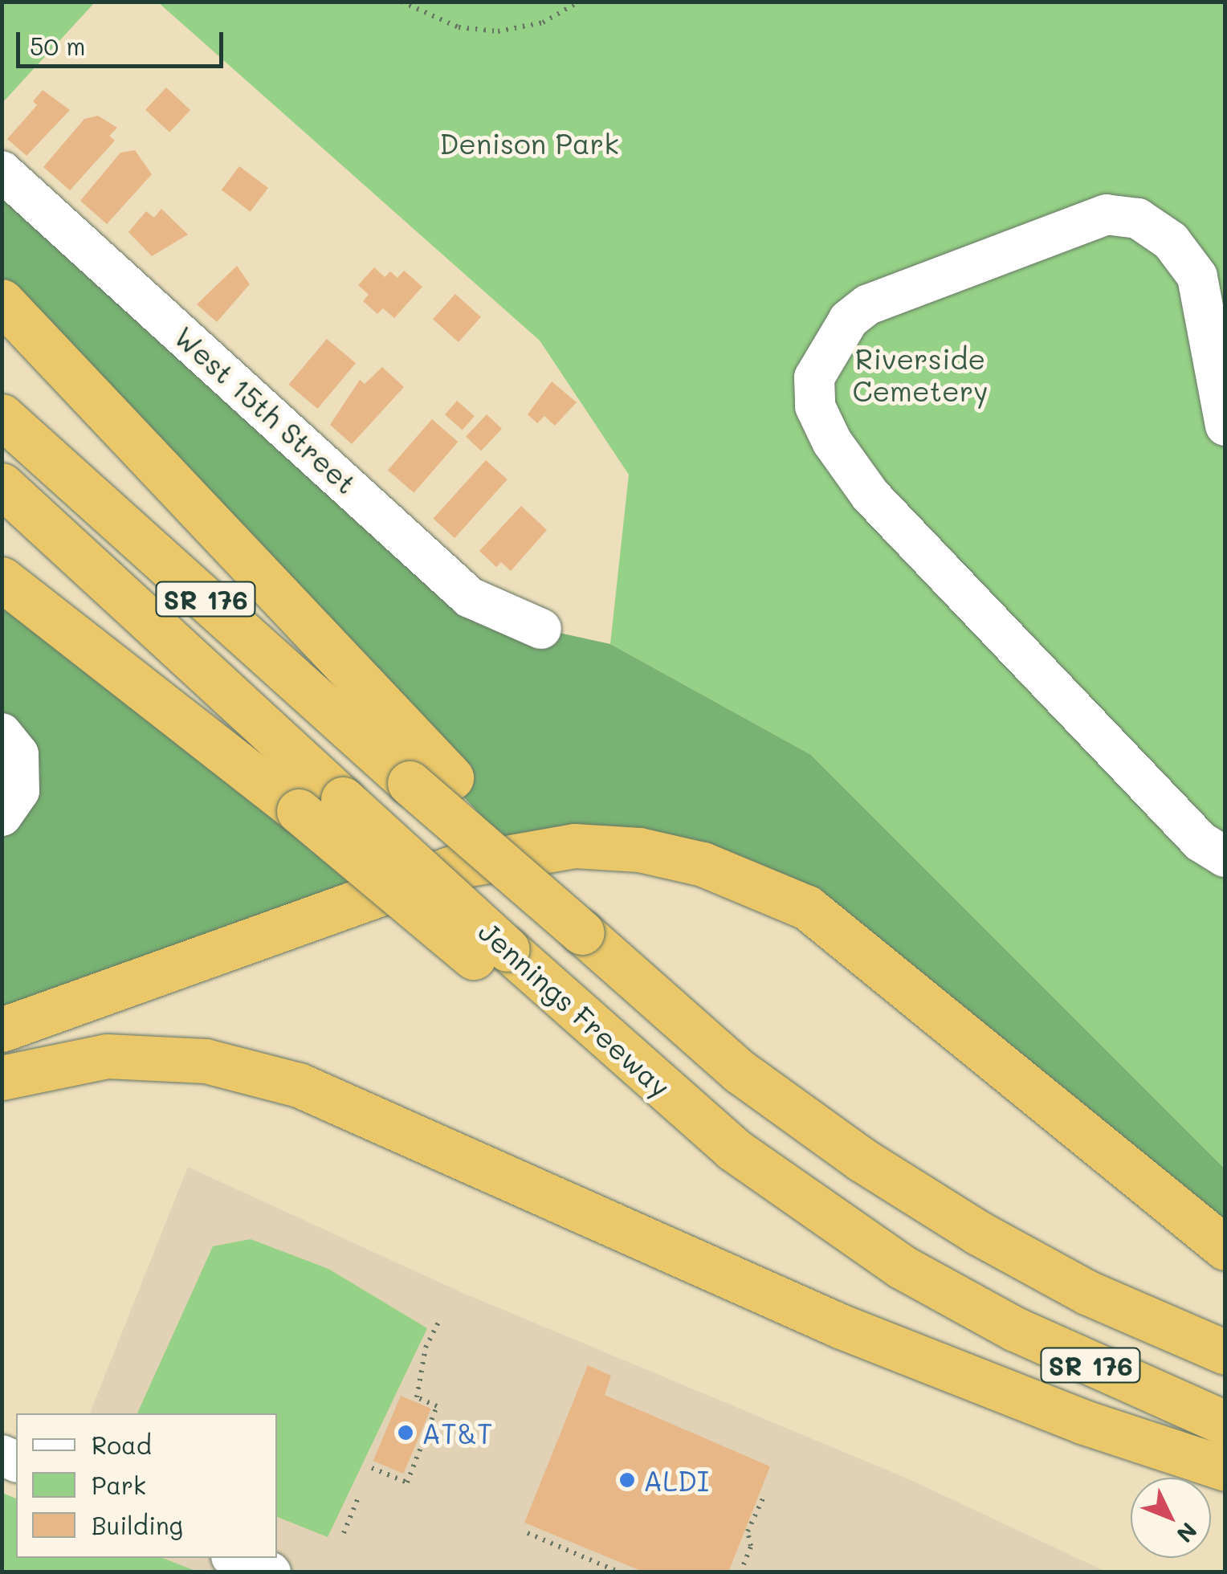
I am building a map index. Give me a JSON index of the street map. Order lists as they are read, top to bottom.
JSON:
{
  "streets": {
    "highway": ["SR 176", "Jennings Freeway"],
    "street": ["West 15th Street"]
  },
  "crossings": [
    ["SR 176", "Jennings Freeway"]
  ],
  "parks": ["Denison Park", "Riverside Cemetery"],
  "places": ["AT&T", "ALDI"],
  "legend": ["Road", "Park", "Building"],
  "scale_bar": "50 m",
  "north": "bottom right"
}
